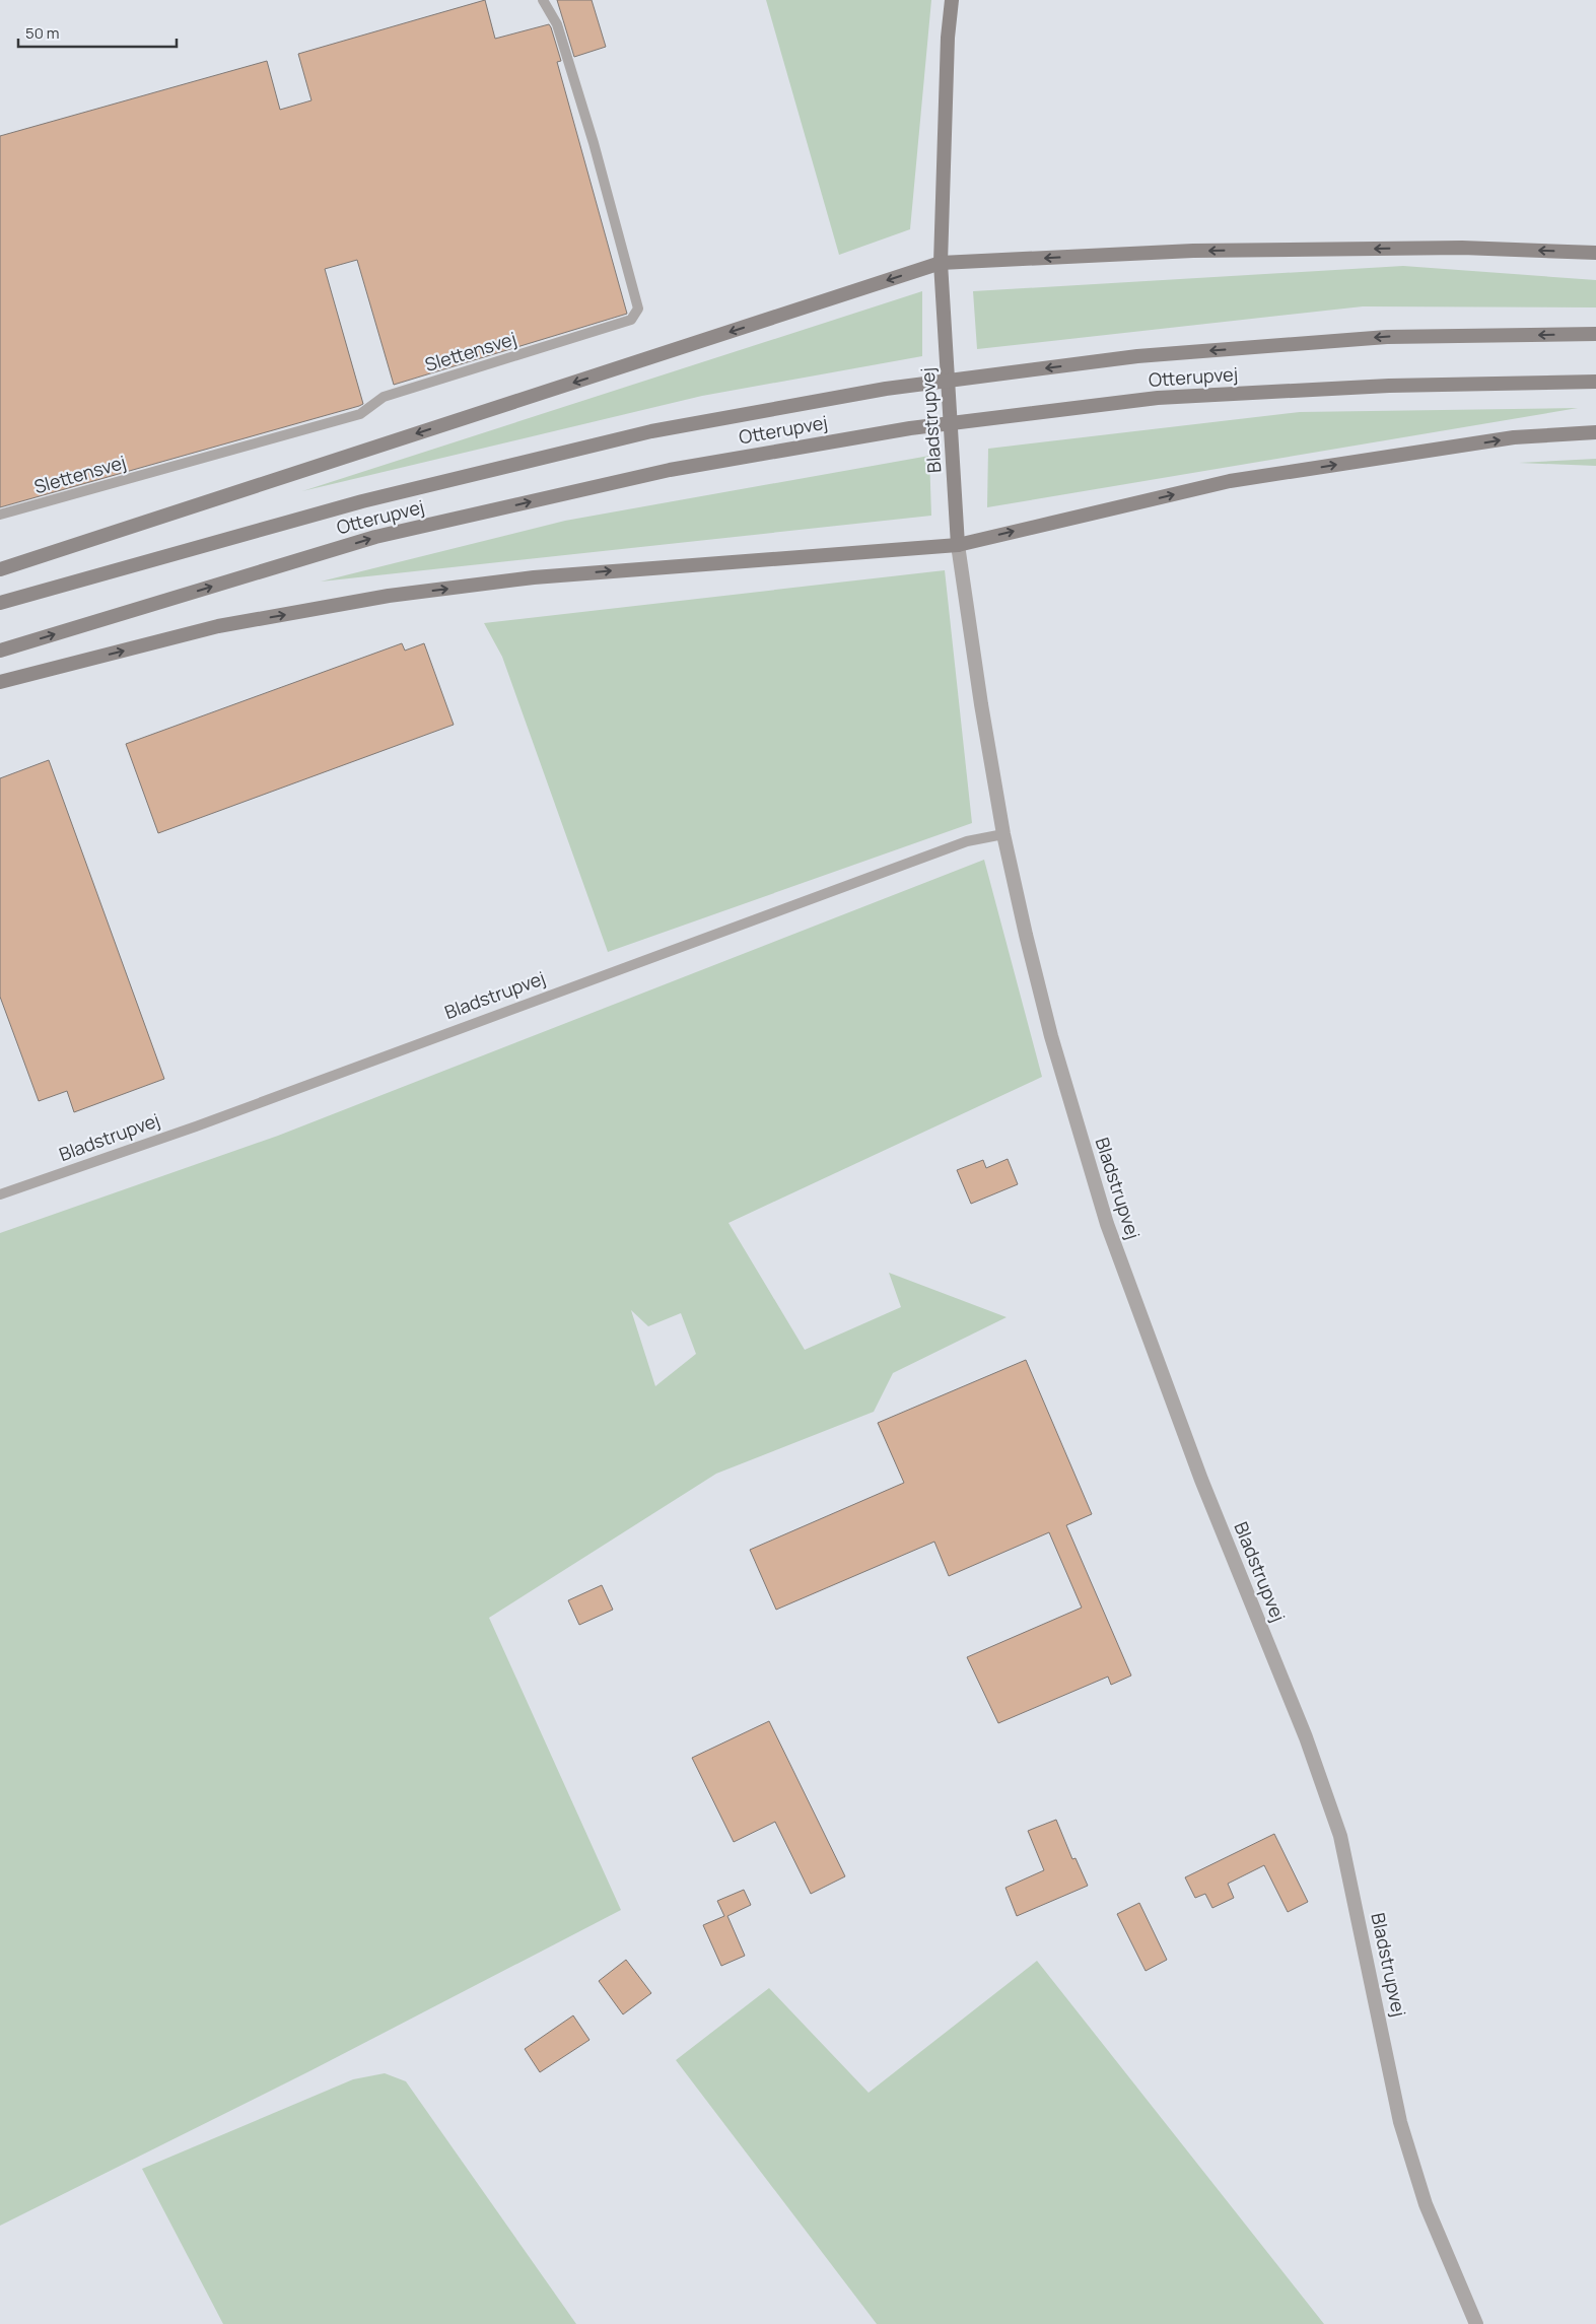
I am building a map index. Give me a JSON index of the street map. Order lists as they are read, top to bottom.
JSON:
{
  "streets": {
    "main road": ["Otterupvej", "Bladstrupvej"],
    "lane": ["Slettensvej"]
  },
  "scale_bar": "50 m"
}
